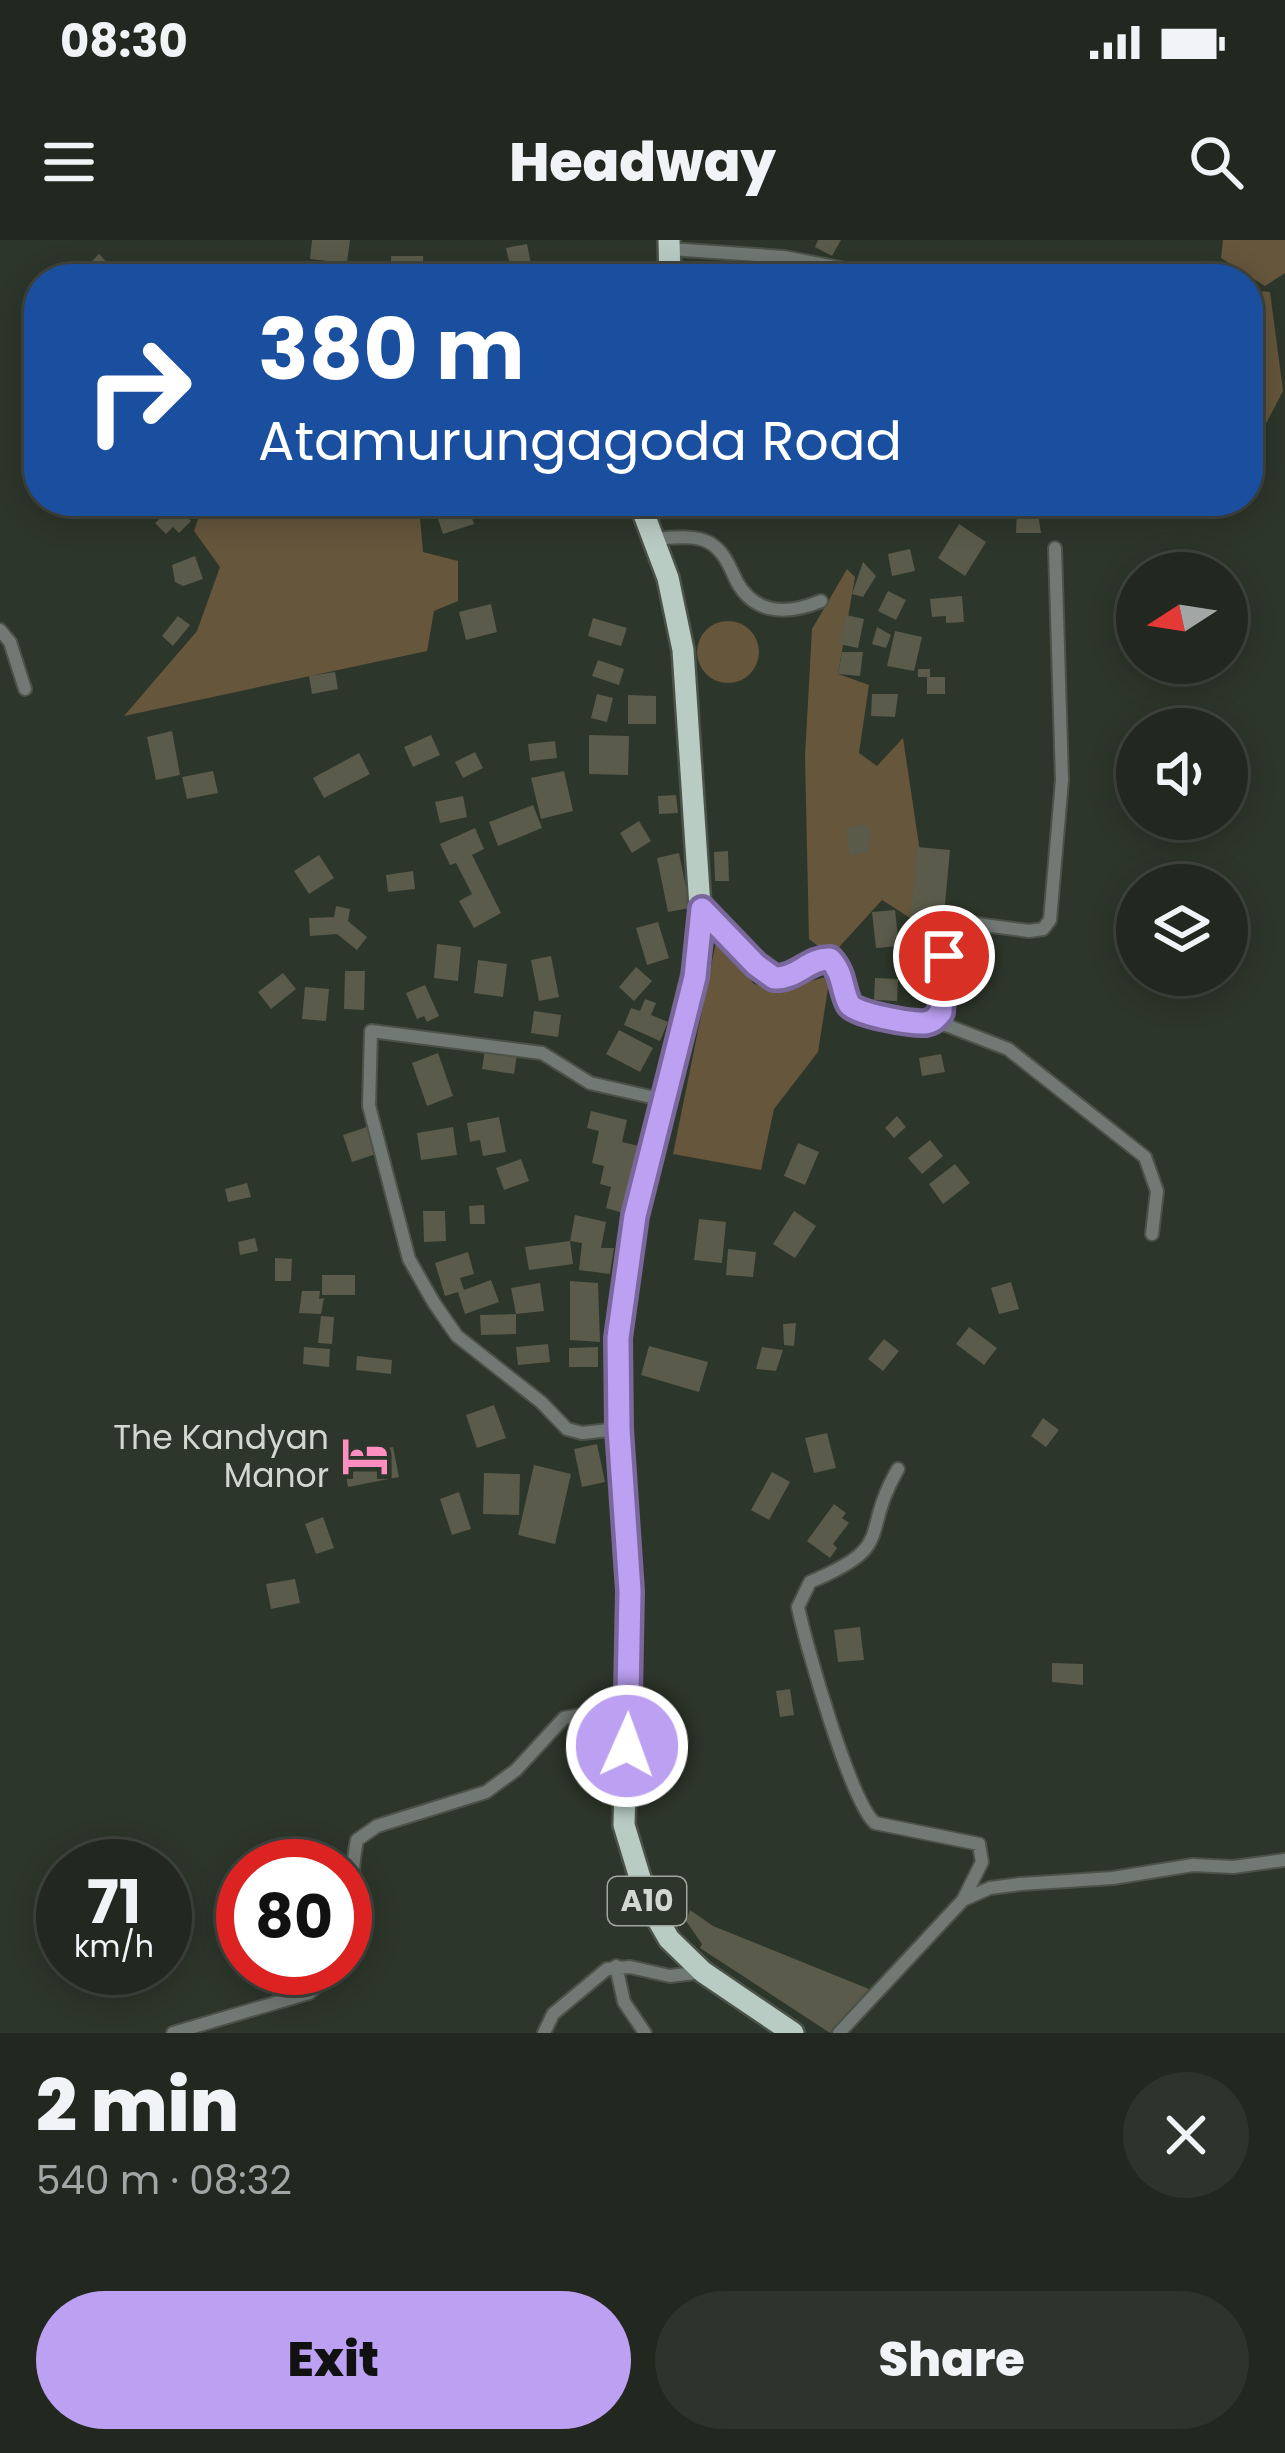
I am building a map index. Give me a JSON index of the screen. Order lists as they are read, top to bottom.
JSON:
{
  "streets": {
    "highway": ["A10"]
  },
  "places": {
    "hotel": ["The Kandyan Manor"]
  },
  "north": "left",
  "page": {
    "status": "08:30",
    "header": "Headway",
    "turn": ["380 m", "Atamurungagoda Road"],
    "speed": "71 km/h",
    "limit": "80",
    "heading": ["2 min", "540 m · 08:32"],
    "buttons": ["Exit", "Share"]
  }
}
